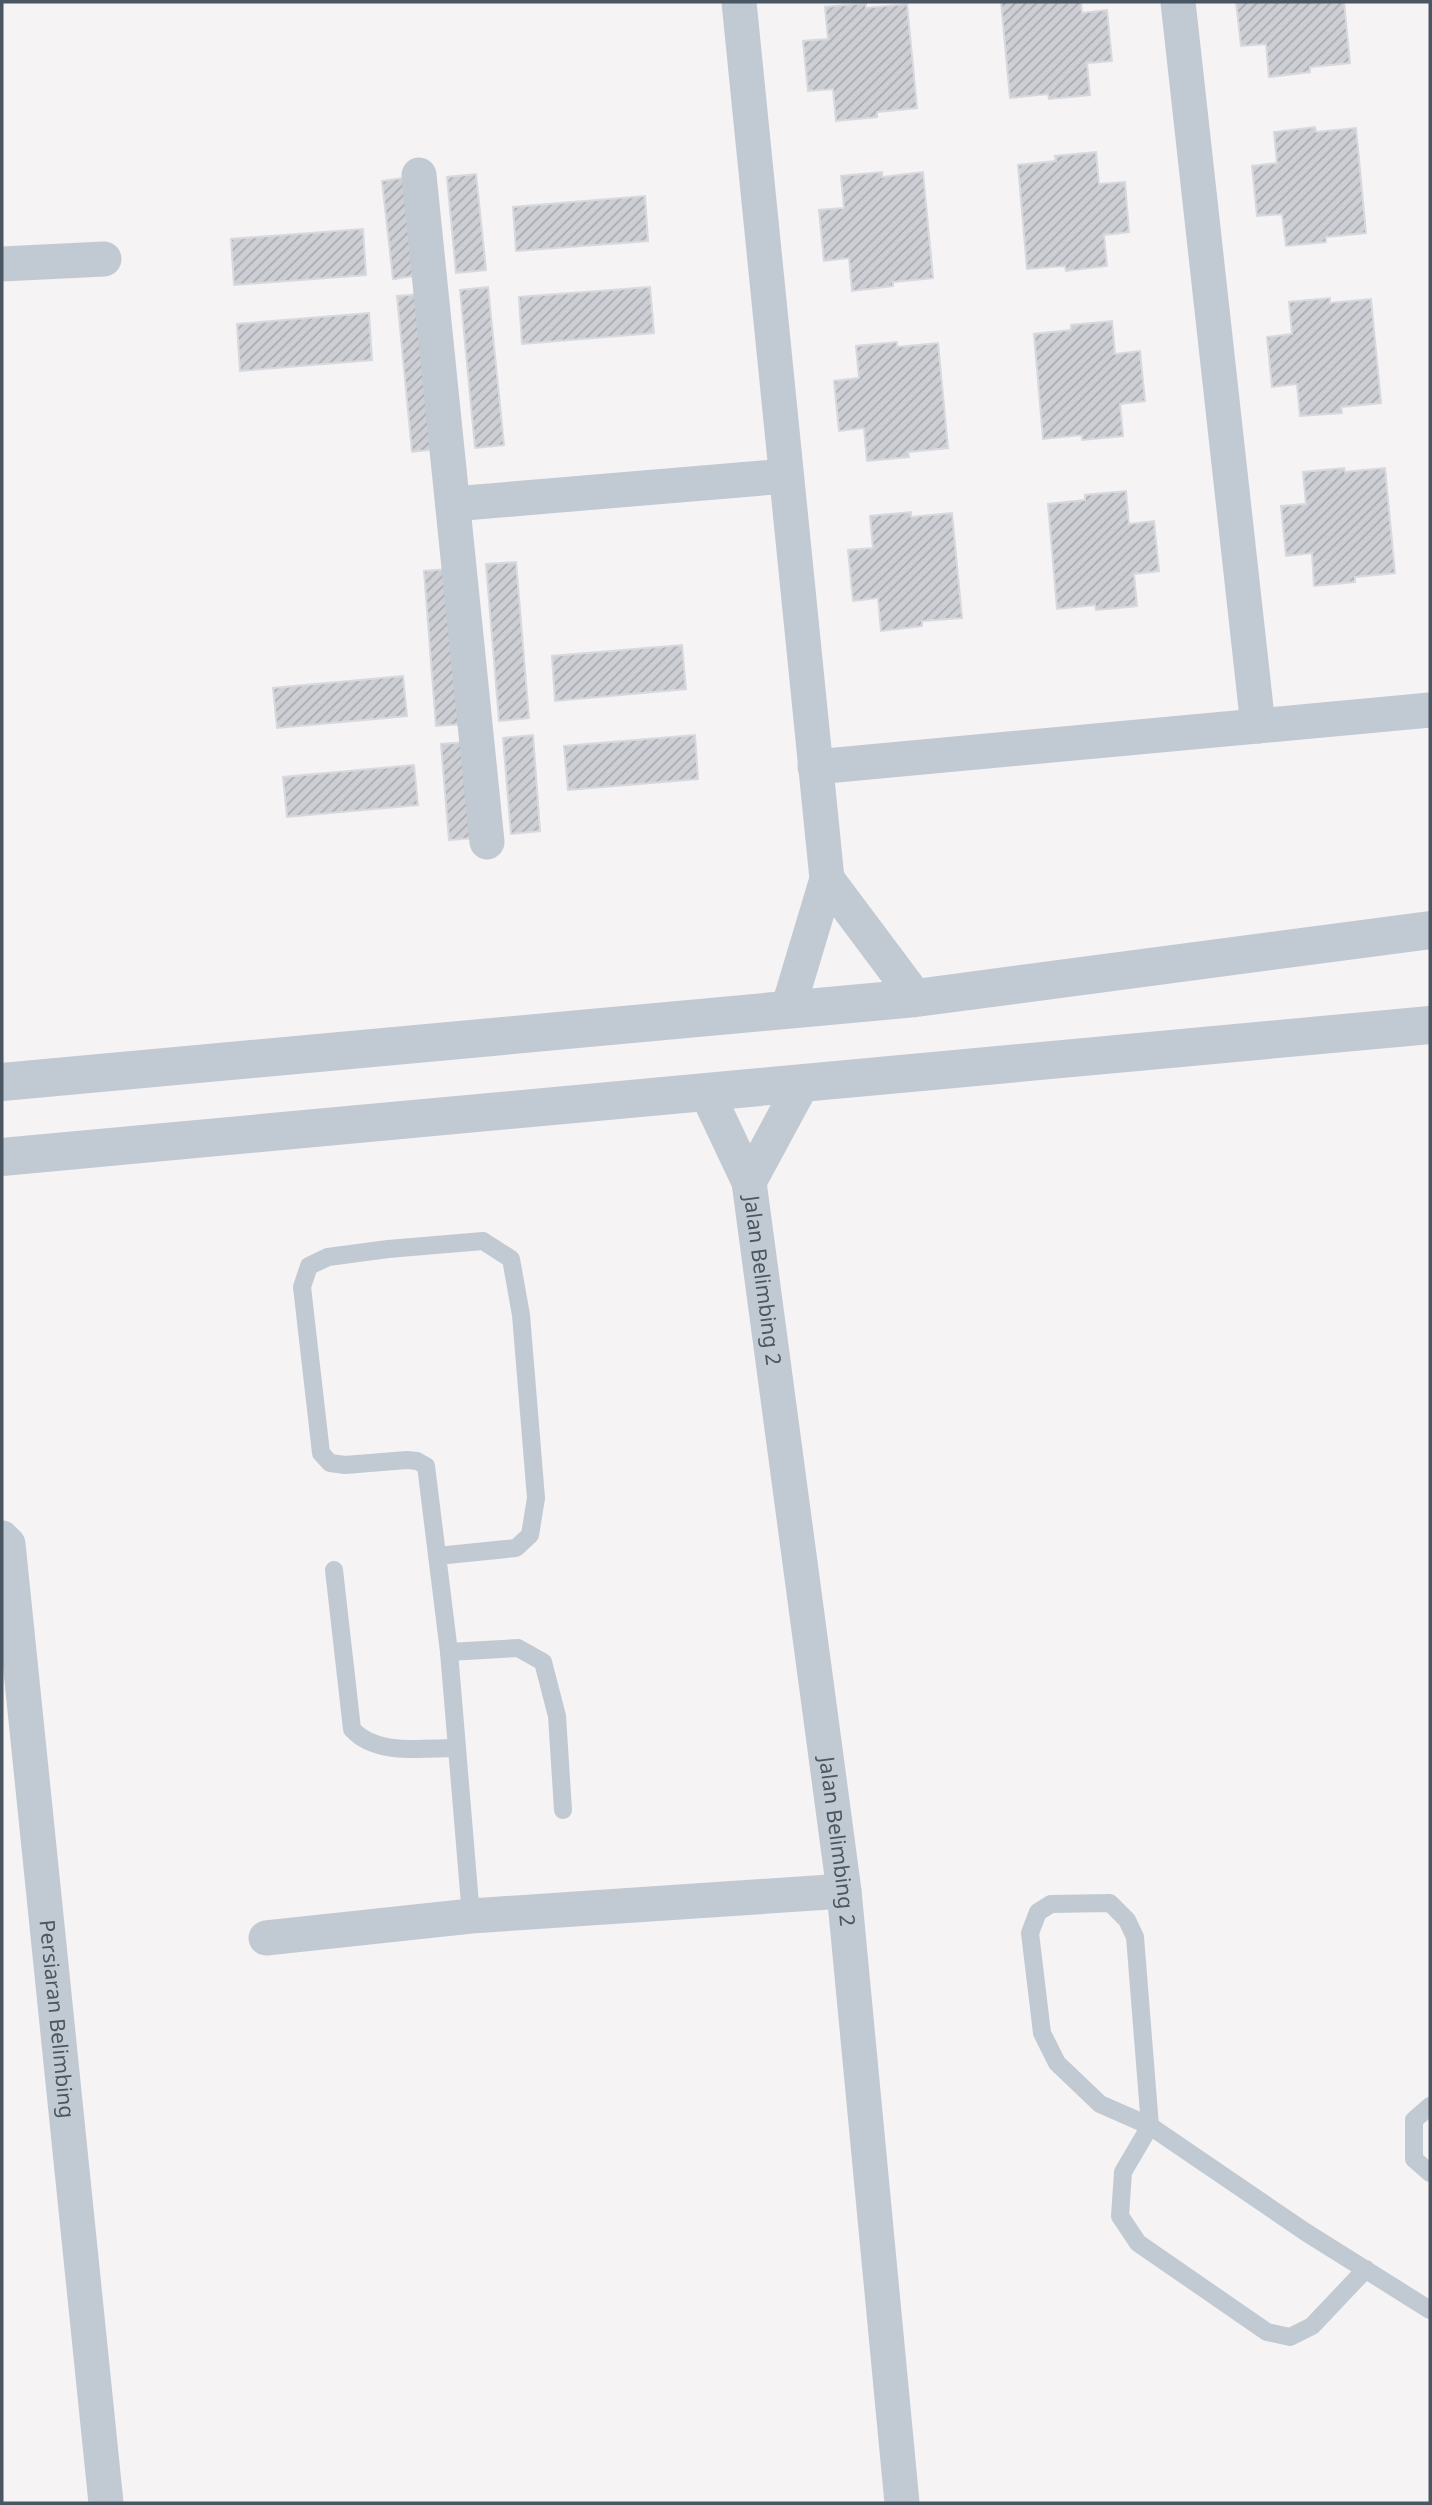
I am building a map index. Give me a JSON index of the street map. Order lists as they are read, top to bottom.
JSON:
{
  "streets": {
    "street": ["Jalan Belimbing 2", "Persiaran Belimbing"]
  }
}
